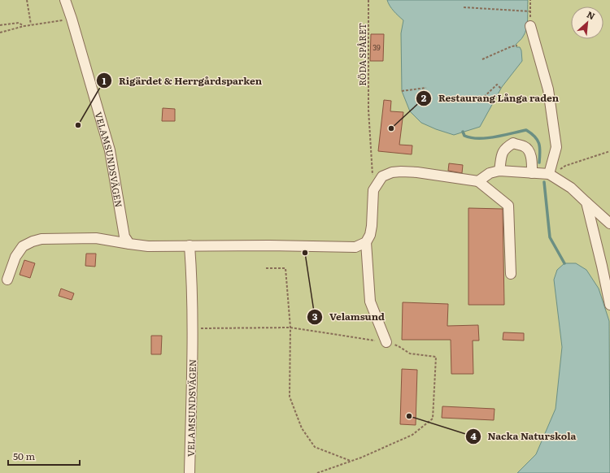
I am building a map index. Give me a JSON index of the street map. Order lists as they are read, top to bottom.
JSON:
{
  "streets": {
    "street": ["VELAMSUNDSVÄGEN"],
    "path": ["RÖDA SPÅRET"]
  },
  "places": [
    "Rigärdet & Herrgårdsparken",
    "Restaurang Långa raden",
    "Velamsund",
    "Nacka Naturskola"
  ],
  "house_numbers": ["39"],
  "scale_bar": "50 m",
  "north": "top right"
}
